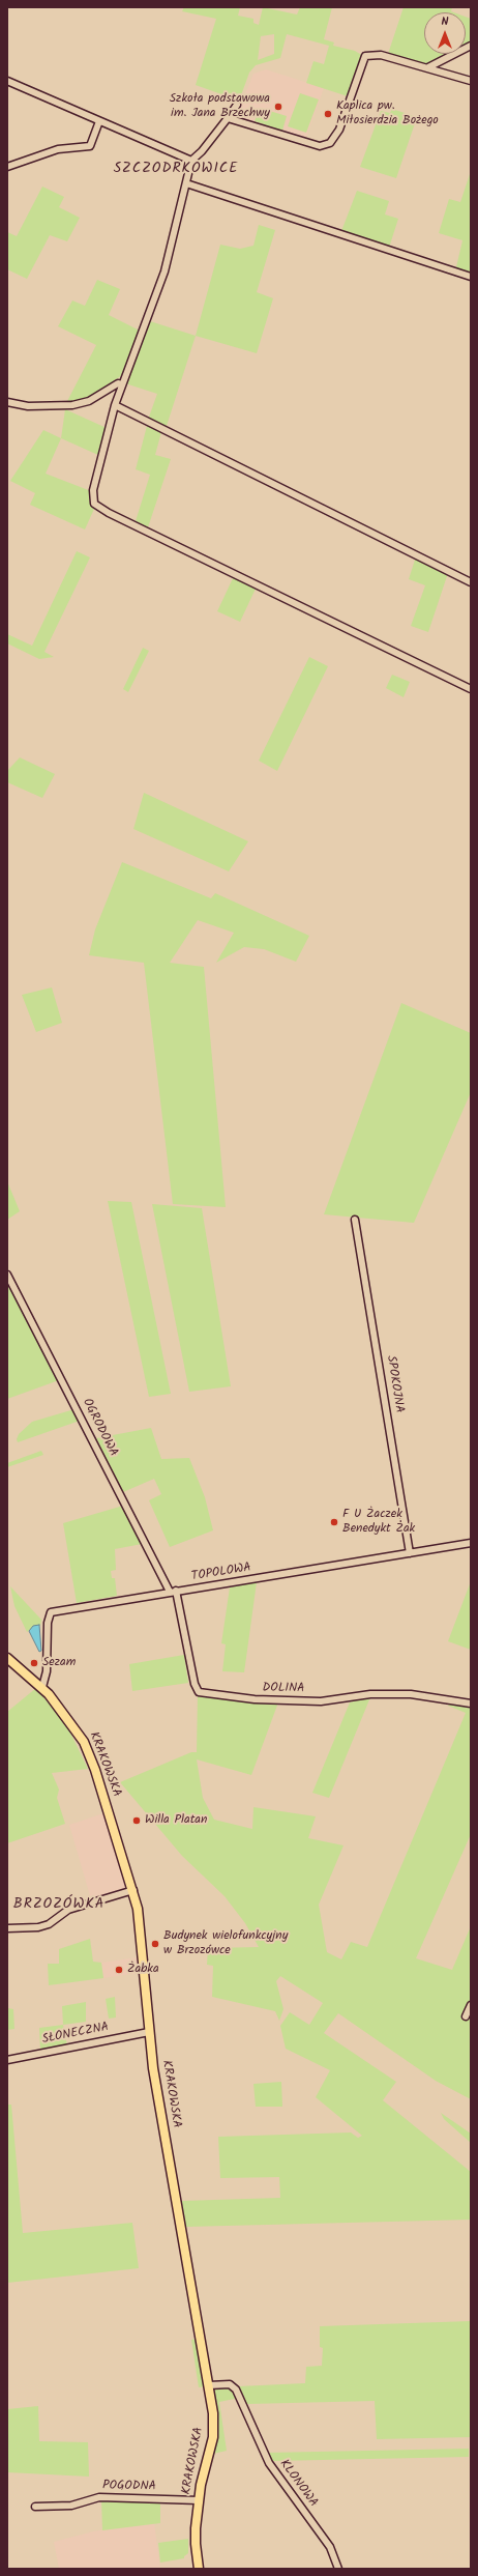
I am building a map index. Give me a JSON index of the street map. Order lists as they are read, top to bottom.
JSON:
{
  "streets": {
    "main road": ["KRAKOWSKA"],
    "street": [
      "SPOKOJNA",
      "OGRODOWA",
      "TOPOLOWA",
      "DOLINA",
      "SŁONECZNA",
      "KLONOWA",
      "POGODNA"
    ]
  },
  "crossings": [
    ["SPOKOJNA", "TOPOLOWA"],
    ["OGRODOWA", "TOPOLOWA"],
    ["OGRODOWA", "DOLINA"],
    ["TOPOLOWA", "DOLINA"],
    ["TOPOLOWA", "KRAKOWSKA"],
    ["KRAKOWSKA", "SŁONECZNA"],
    ["KRAKOWSKA", "KLONOWA"],
    ["KRAKOWSKA", "POGODNA"]
  ],
  "districts": ["SZCZODRKOWICE", "BRZOZÓWKA"],
  "places": [
    "Szkoła podstawowa im. Jana Brzechwy",
    "Kaplica pw. Miłosierdzia Bożego",
    "F U Żaczek Benedykt Żak",
    "Sezam",
    "Willa Platan",
    "Budynek wielofunkcyjny w Brzozówce",
    "Żabka"
  ],
  "north": "top"
}
